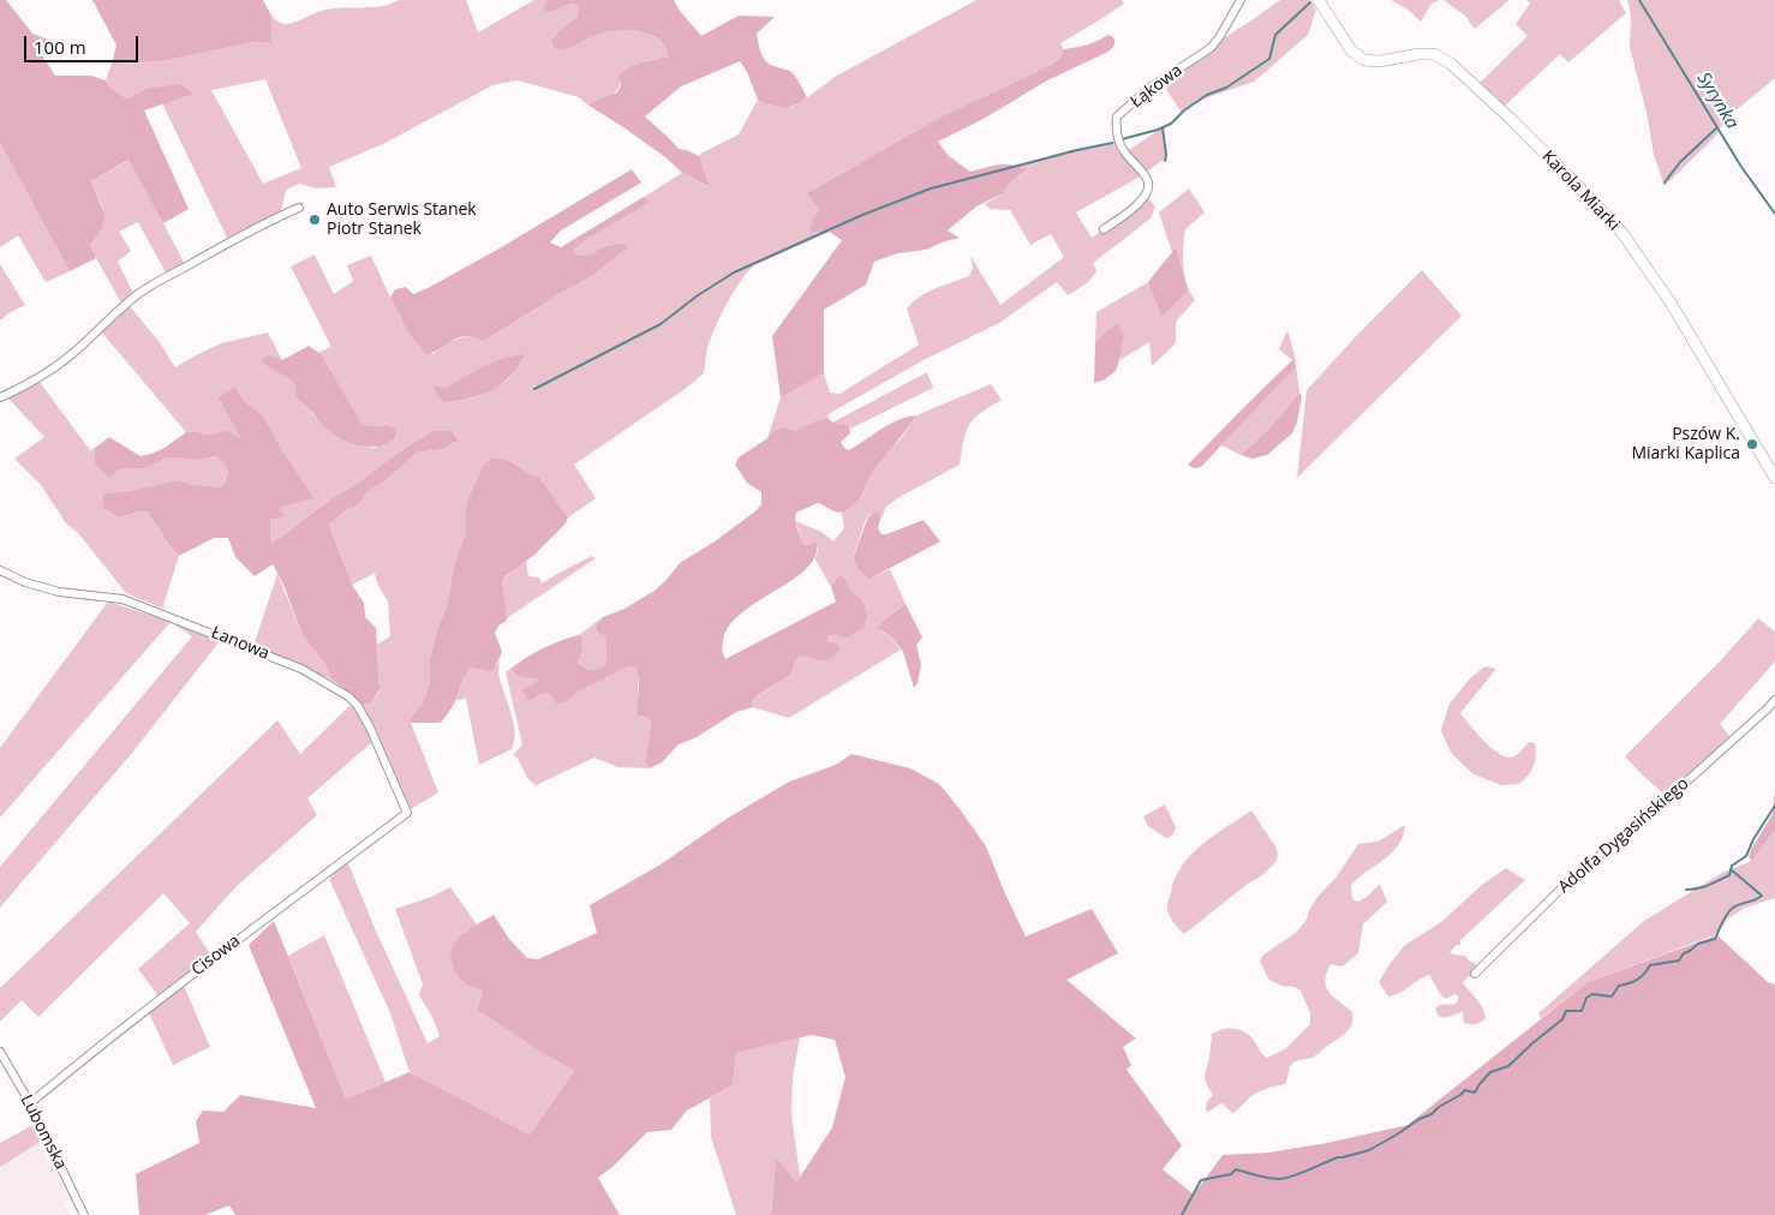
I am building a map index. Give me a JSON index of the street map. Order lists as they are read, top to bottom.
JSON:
{
  "streets": {
    "street": [
      "Łąkowa",
      "Karola Miarki",
      "Łanowa",
      "Adolfa Dygasińskiego",
      "Cisowa",
      "Lubomska"
    ]
  },
  "crossings": [
    ["Łanowa", "Cisowa"],
    ["Cisowa", "Lubomska"]
  ],
  "water": ["Syrynka"],
  "places": ["Auto Serwis Stanek Piotr Stanek", "Pszów K. Miarki Kaplica"],
  "scale_bar": "100 m"
}
